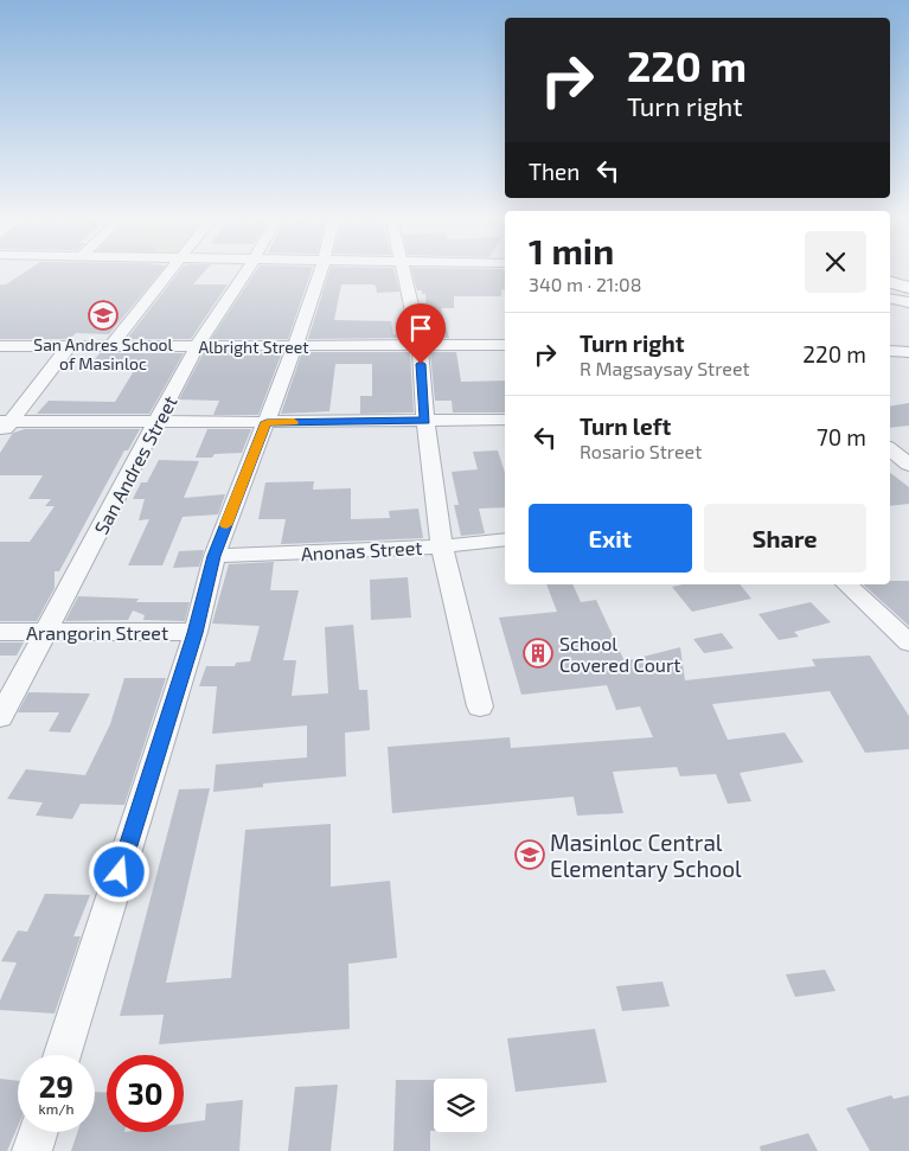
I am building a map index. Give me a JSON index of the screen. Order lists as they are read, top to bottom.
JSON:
{
  "streets": {
    "street": [
      "Albright Street",
      "San Andres Street",
      "Anonas Street",
      "Arangorin Street"
    ]
  },
  "crossings": [
    ["Albright Street", "San Andres Street"],
    ["San Andres Street", "Arangorin Street"]
  ],
  "places": {
    "school or university": ["San Andres School of Masinloc", "Masinloc Central Elementary School"],
    "building": ["School Covered Court"]
  },
  "page": {
    "turn": ["220 m", "Turn right"],
    "then": "Then",
    "heading": ["1 min", "340 m · 21:08"],
    "list": [
      {
        "name": "Turn right",
        "note": "R Magsaysay Street",
        "value": "220 m"
      },
      {
        "name": "Turn left",
        "note": "Rosario Street",
        "value": "70 m"
      }
    ],
    "buttons": ["Exit", "Share"],
    "speed": "29 km/h",
    "limit": "30"
  }
}
